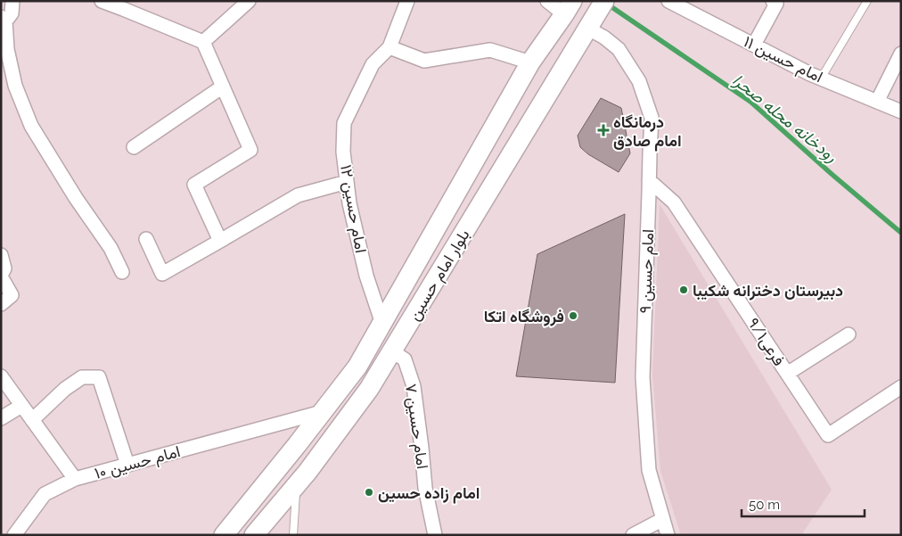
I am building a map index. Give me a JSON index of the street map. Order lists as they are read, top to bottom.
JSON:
{
  "streets": {
    "main road": ["بلوار امام حسین"],
    "street": [
      "امام حسین ۱۱",
      "امام حسین ۱۲",
      "امام حسین ۹",
      "فرعی۹/۱",
      "امام حسین ۷",
      "امام حسین ۱۰"
    ]
  },
  "crossings": [
    ["امام حسین ۱۲", "بلوار امام حسین"],
    ["امام حسین ۹", "بلوار امام حسین"],
    ["امام حسین ۹", "فرعی۹/۱"],
    ["بلوار امام حسین", "امام حسین ۷"],
    ["بلوار امام حسین", "امام حسین ۱۰"]
  ],
  "water": ["رودخانه محله صحرا"],
  "places": {
    "health": ["درمانگاه امام صادق"],
    "other": ["دبیرستان دخترانه شکیبا", "فروشگاه اتکا", "امام زاده حسین"]
  },
  "scale_bar": "50 m"
}
